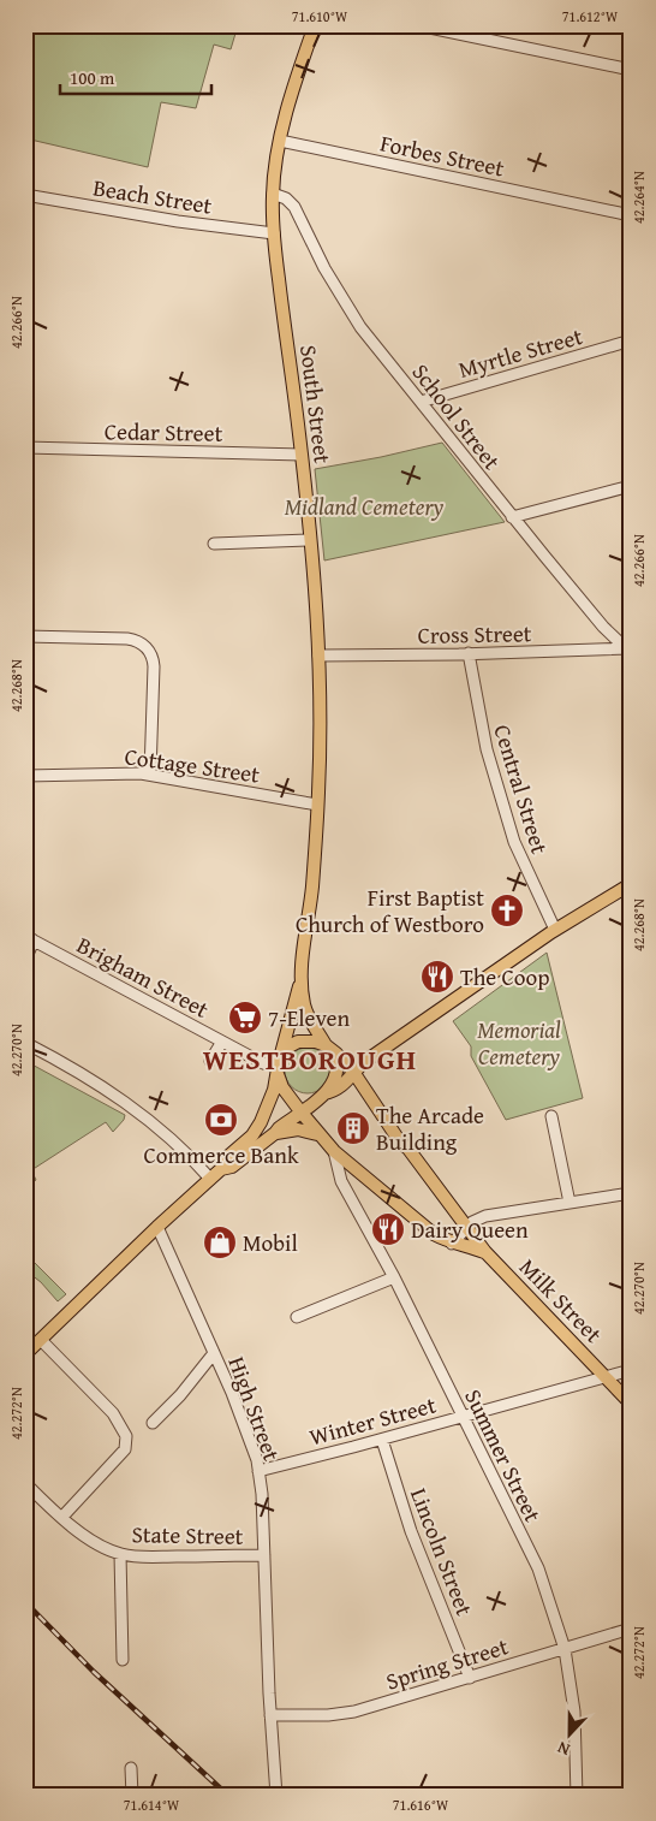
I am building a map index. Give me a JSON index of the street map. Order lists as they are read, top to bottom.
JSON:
{
  "streets": {
    "main road": ["South Street", "Milk Street"],
    "street": [
      "Forbes Street",
      "Beach Street",
      "Myrtle Street",
      "School Street",
      "Cedar Street",
      "Cross Street",
      "Cottage Street",
      "Central Street",
      "Brigham Street",
      "High Street",
      "Winter Street",
      "Summer Street",
      "State Street",
      "Lincoln Street",
      "Spring Street"
    ]
  },
  "crossings": [
    ["Forbes Street", "South Street"],
    ["Beach Street", "South Street"],
    ["Myrtle Street", "School Street"],
    ["South Street", "School Street"],
    ["South Street", "Cedar Street"],
    ["South Street", "Cross Street"],
    ["South Street", "Cottage Street"],
    ["South Street", "Brigham Street"],
    ["South Street", "Milk Street"],
    ["School Street", "Cross Street"],
    ["Cross Street", "Central Street"],
    ["Brigham Street", "Milk Street"],
    ["Milk Street", "Winter Street"],
    ["High Street", "Winter Street"],
    ["High Street", "State Street"],
    ["High Street", "Spring Street"],
    ["Winter Street", "Summer Street"],
    ["Winter Street", "Lincoln Street"],
    ["Summer Street", "Spring Street"],
    ["Lincoln Street", "Spring Street"]
  ],
  "districts": ["WESTBOROUGH"],
  "parks": ["Midland Cemetery", "Memorial Cemetery"],
  "places": {
    "church": ["First Baptist Church of Westboro"],
    "restaurant": ["The Coop", "Dairy Queen"],
    "supermarket": ["7-Eleven"],
    "bank": ["Commerce Bank"],
    "building": ["The Arcade Building"],
    "shop": ["Mobil"]
  },
  "scale_bar": "100 m",
  "north": "bottom",
  "coordinates": [
    "71.610°W",
    "71.612°W",
    "42.264°N",
    "42.266°N",
    "42.268°N",
    "42.270°N",
    "42.272°N",
    "71.614°W",
    "71.616°W"
  ]
}
